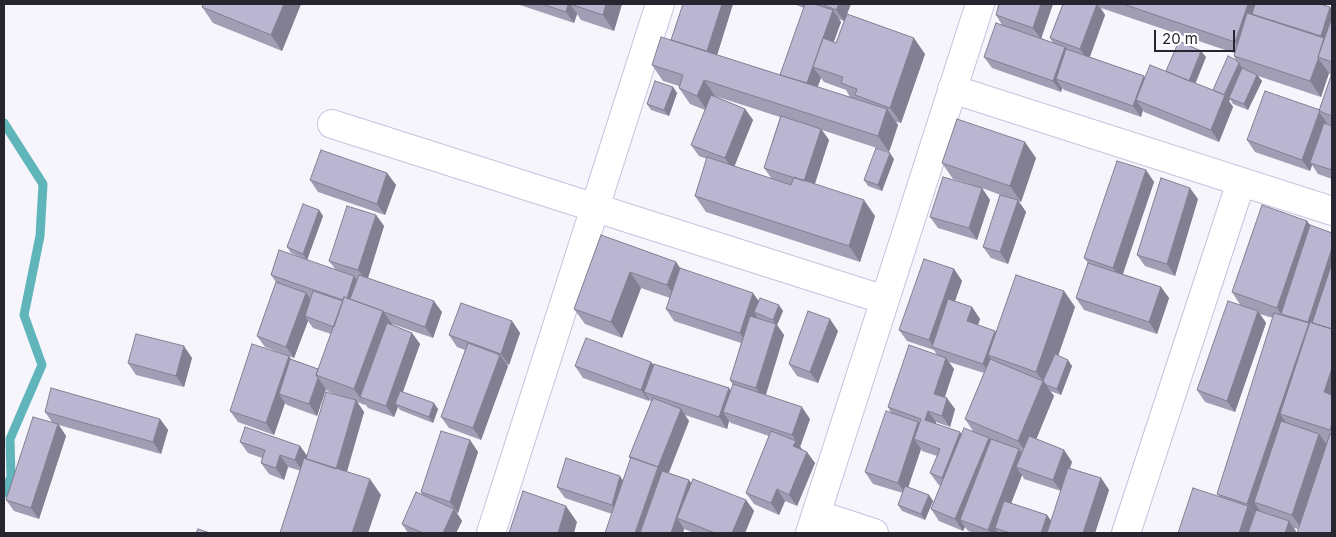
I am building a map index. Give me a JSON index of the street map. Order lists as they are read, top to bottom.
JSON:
{
  "scale_bar": "20 m"
}
